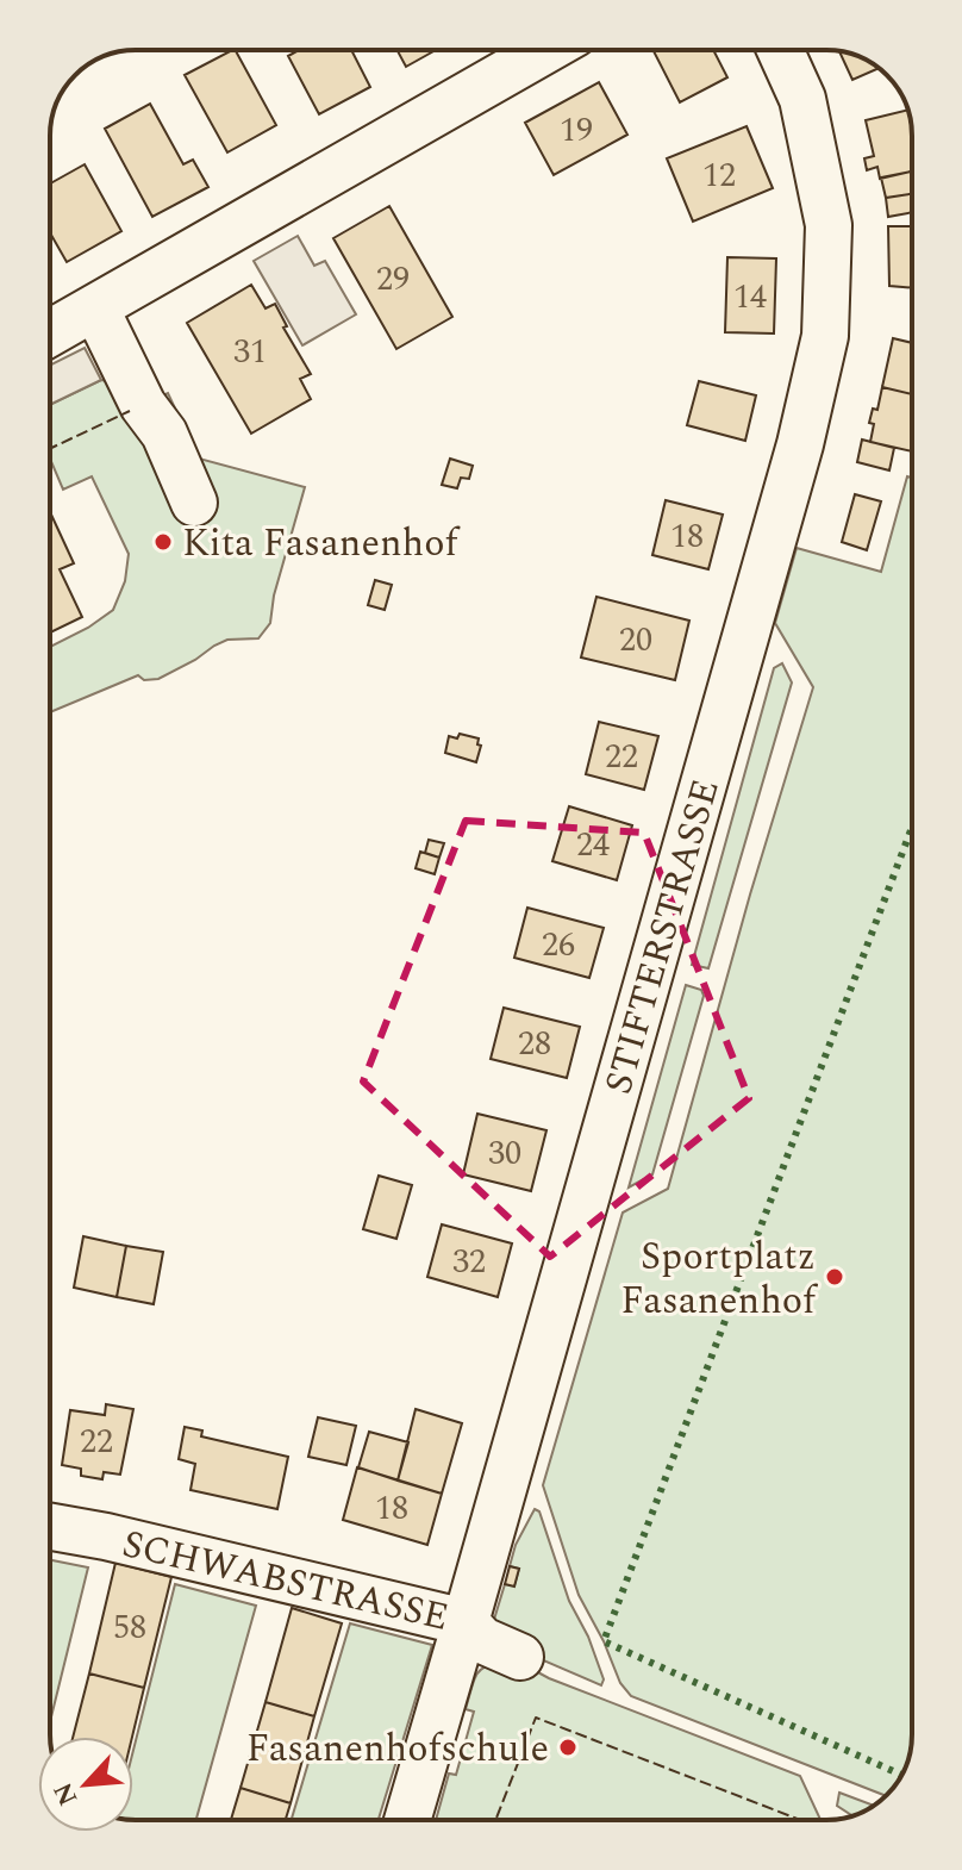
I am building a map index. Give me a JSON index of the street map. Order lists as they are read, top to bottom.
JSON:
{
  "streets": {
    "street": ["STIFTERSTRASSE", "SCHWABSTRASSE"]
  },
  "crossings": [
    ["STIFTERSTRASSE", "SCHWABSTRASSE"]
  ],
  "places": ["Kita Fasanenhof", "Sportplatz Fasanenhof", "Fasanenhofschule"],
  "house_numbers": [
    "19",
    "12",
    "29",
    "14",
    "31",
    "18",
    "20",
    "22",
    "24",
    "26",
    "28",
    "30",
    "32",
    "22",
    "18",
    "58"
  ],
  "north": "bottom left"
}
